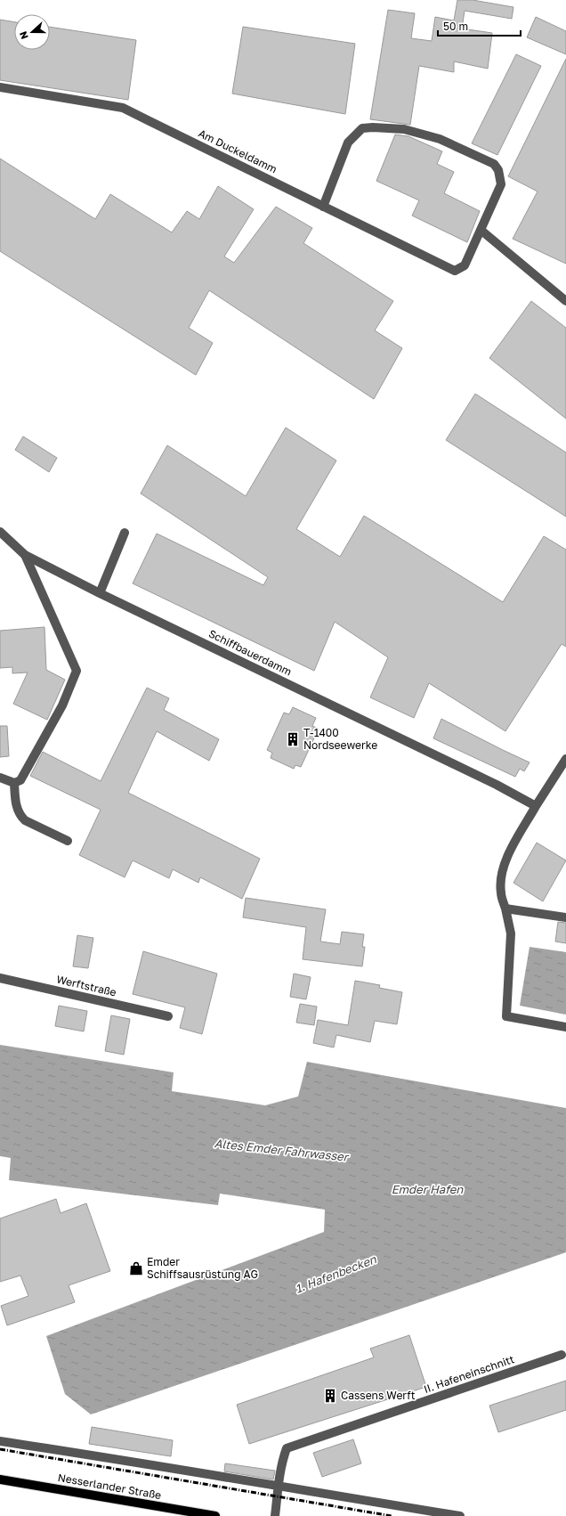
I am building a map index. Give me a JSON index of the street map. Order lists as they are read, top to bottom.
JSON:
{
  "streets": {
    "main road": ["Nesserlander Straße"],
    "street": [
      "Am Duckeldamm",
      "Schiffbauerdamm",
      "Werftstraße",
      "II. Hafeneinschnitt"
    ]
  },
  "water": ["Altes Emder Fahrwasser", "Emder Hafen", "1. Hafenbecken"],
  "places": {
    "building": ["T-1400 Nordseewerke", "Cassens Werft"],
    "shop": ["Emder Schiffsausrüstung AG"]
  },
  "scale_bar": "50 m",
  "north": "left"
}
